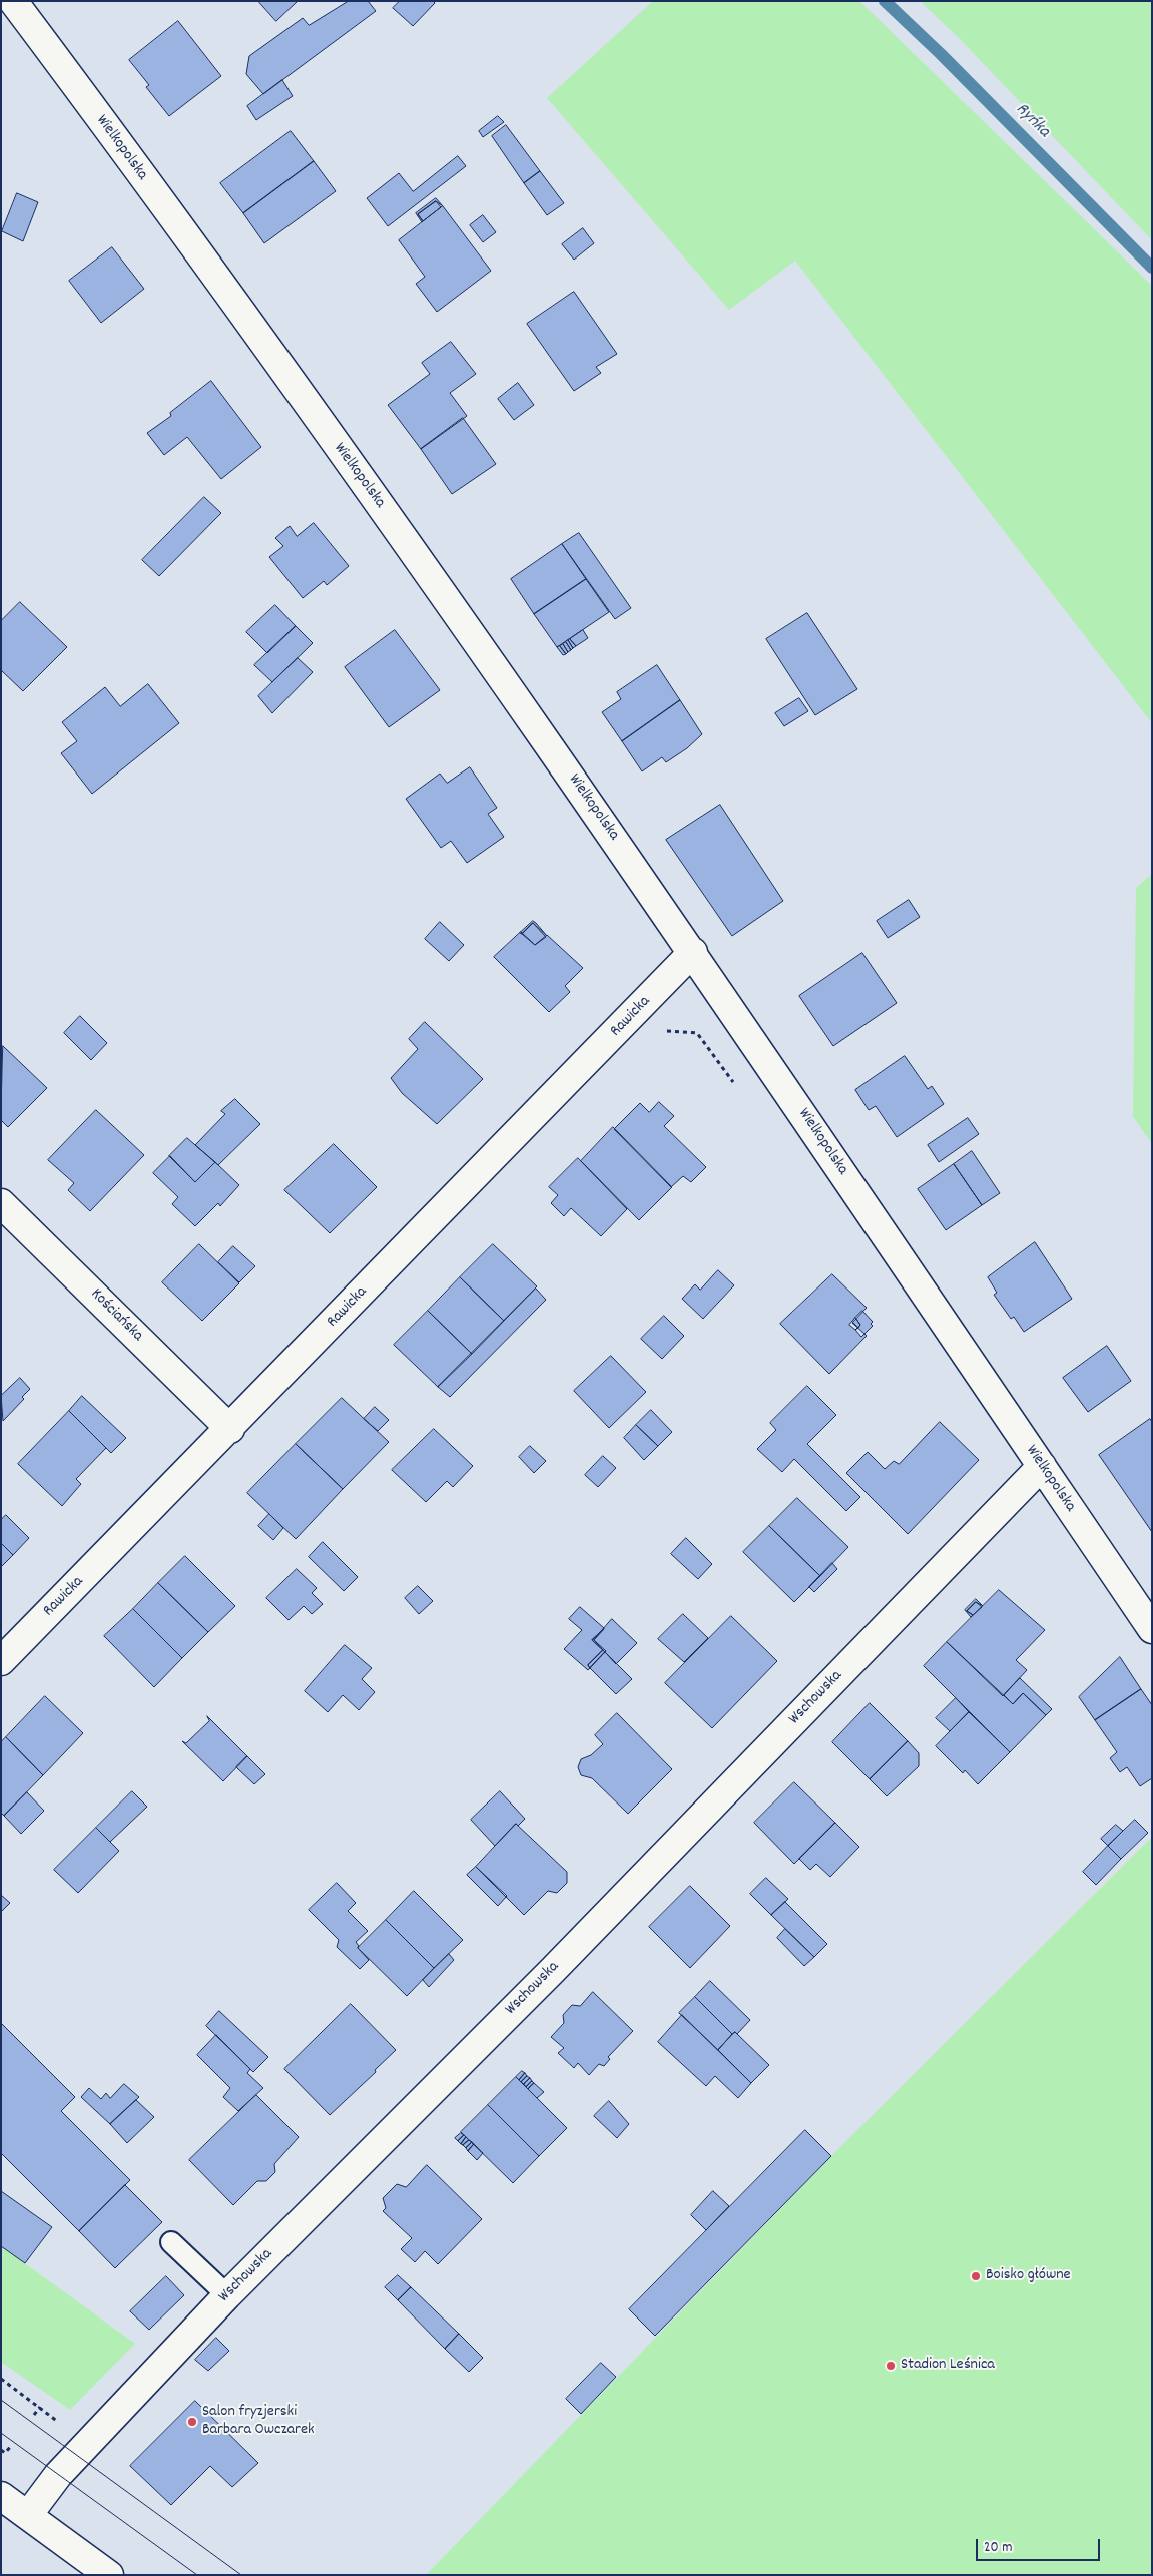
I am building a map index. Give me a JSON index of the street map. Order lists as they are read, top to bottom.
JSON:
{
  "streets": {
    "street": [
      "Wielkopolska",
      "Rawicka",
      "Kościańska",
      "Wschowska"
    ]
  },
  "crossings": [
    ["Wielkopolska", "Rawicka"],
    ["Wielkopolska", "Wschowska"],
    ["Rawicka", "Kościańska"]
  ],
  "water": ["Ryńka"],
  "places": ["Boisko główne", "Stadion Leśnica", "Salon fryzjerski Barbara Owczarek"],
  "scale_bar": "20 m"
}
